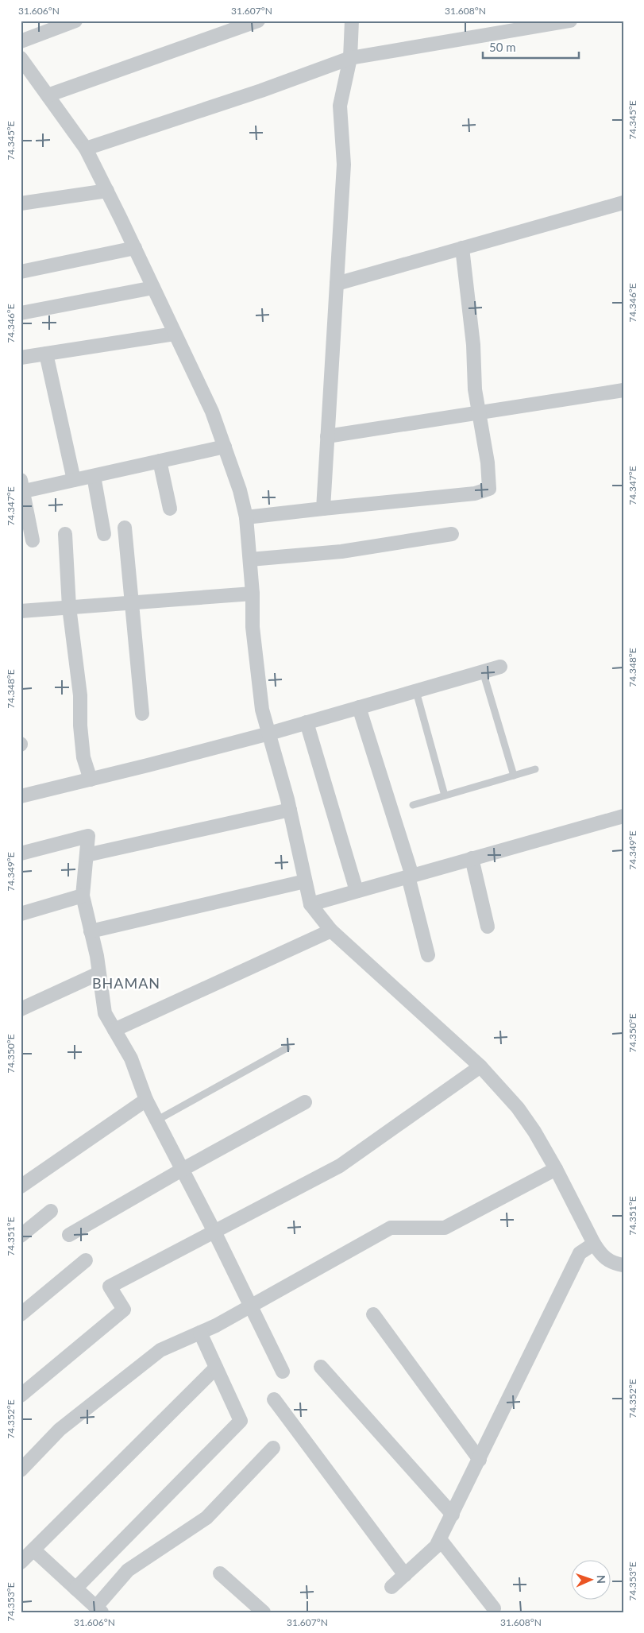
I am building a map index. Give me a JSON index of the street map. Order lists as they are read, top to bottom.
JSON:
{
  "districts": ["BHAMAN"],
  "scale_bar": "50 m",
  "north": "right",
  "coordinates": [
    "31.606°N",
    "31.607°N",
    "31.608°N",
    "74.345°E",
    "74.346°E",
    "74.347°E",
    "74.348°E",
    "74.349°E",
    "74.350°E",
    "74.351°E",
    "74.352°E",
    "74.353°E"
  ]
}
